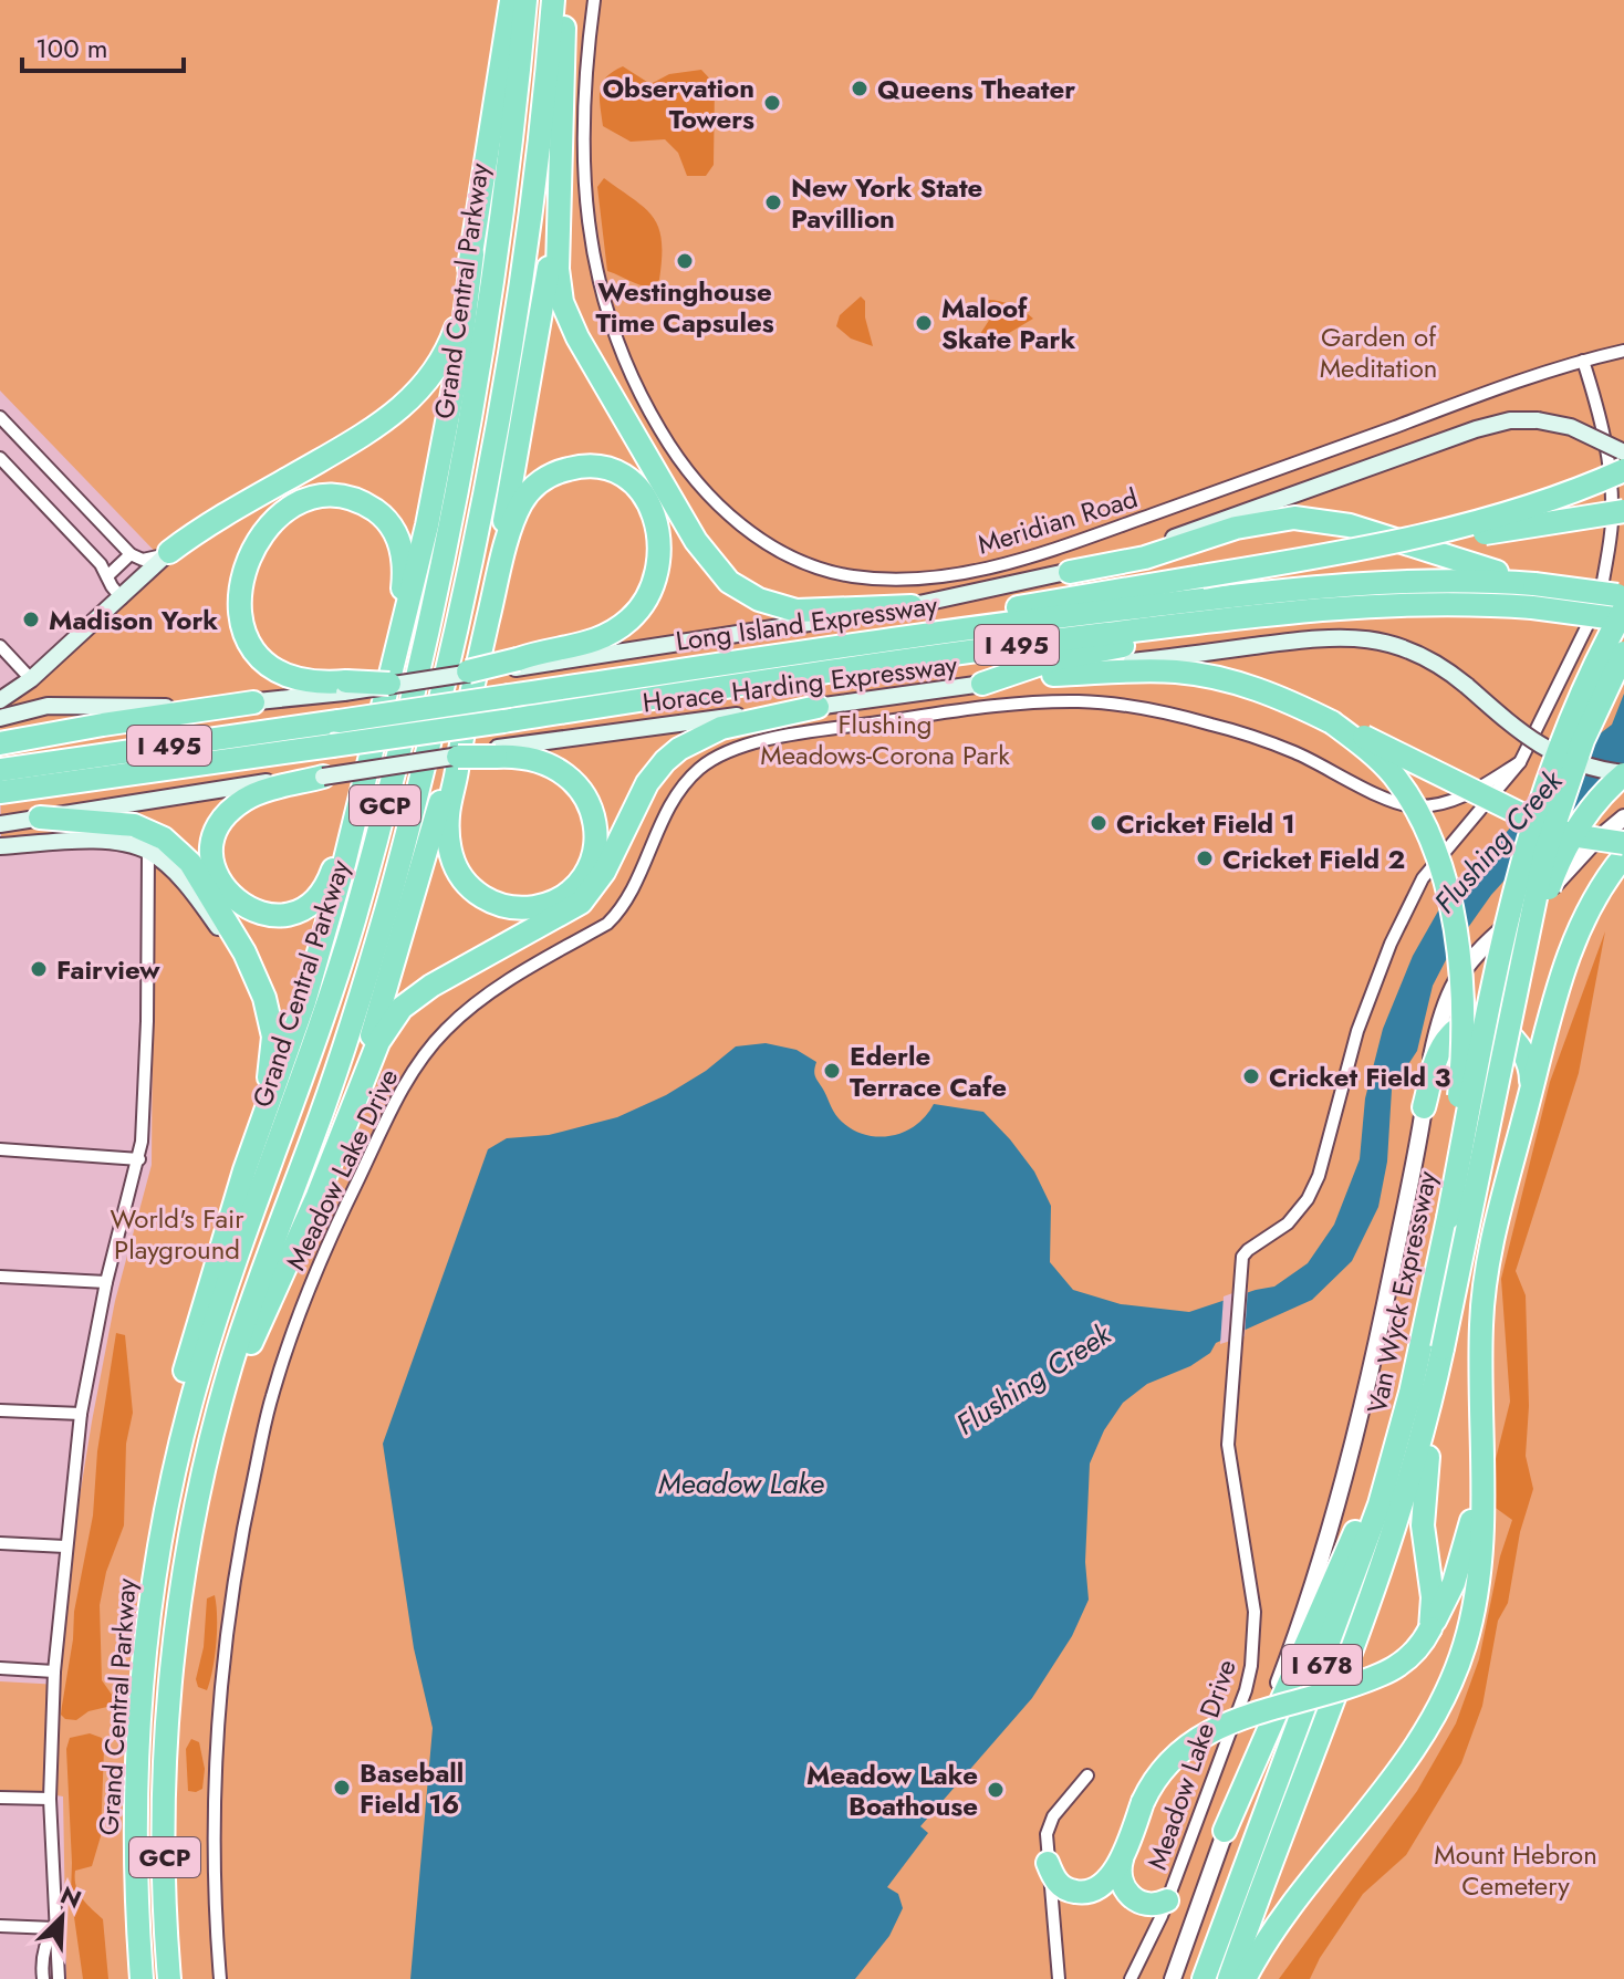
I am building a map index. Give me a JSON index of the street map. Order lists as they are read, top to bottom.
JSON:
{
  "streets": {
    "highway": [
      "Grand Central Parkway",
      "Long Island Expressway",
      "I 495",
      "GCP",
      "Van Wyck Expressway",
      "I 678"
    ],
    "main road": ["Horace Harding Expressway"],
    "street": ["Meridian Road", "Meadow Lake Drive"]
  },
  "water": ["Flushing Creek", "Meadow Lake"],
  "parks": [
    "Garden of Meditation",
    "Flushing Meadows-Corona Park",
    "World's Fair Playground",
    "Mount Hebron Cemetery"
  ],
  "places": [
    "Queens Theater",
    "Observation Towers",
    "New York State Pavillion",
    "Westinghouse Time Capsules",
    "Maloof Skate Park",
    "Madison York",
    "Cricket Field 1",
    "Cricket Field 2",
    "Fairview",
    "Ederle Terrace Cafe",
    "Cricket Field 3",
    "Baseball Field 16",
    "Meadow Lake Boathouse"
  ],
  "scale_bar": "100 m",
  "north": "top right"
}
